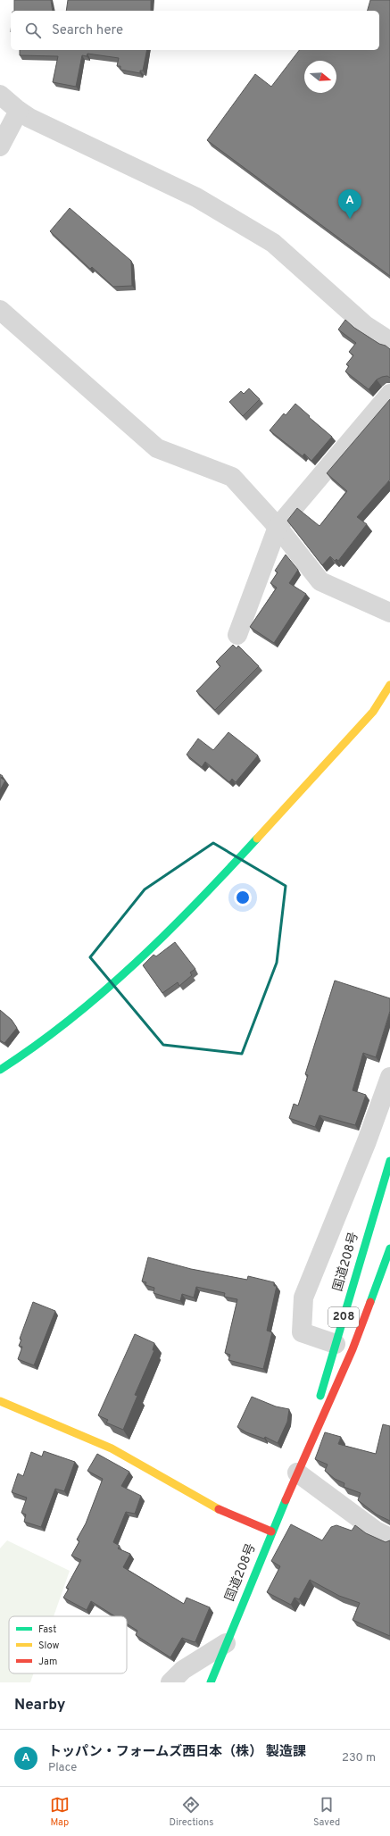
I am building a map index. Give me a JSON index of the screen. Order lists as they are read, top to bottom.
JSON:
{
  "streets": {
    "main road": ["国道208号", "208"]
  },
  "legend": ["Fast", "Slow", "Jam"],
  "north": "right",
  "page": {
    "search": "Search here",
    "pins": "A",
    "heading": "Nearby",
    "list": [
      {
        "mark": "A",
        "name": "トッパン・フォームズ西日本（株） 製造課",
        "note": "Place",
        "value": "230 m"
      }
    ],
    "nav": ["Map", "Directions", "Saved"]
  }
}
